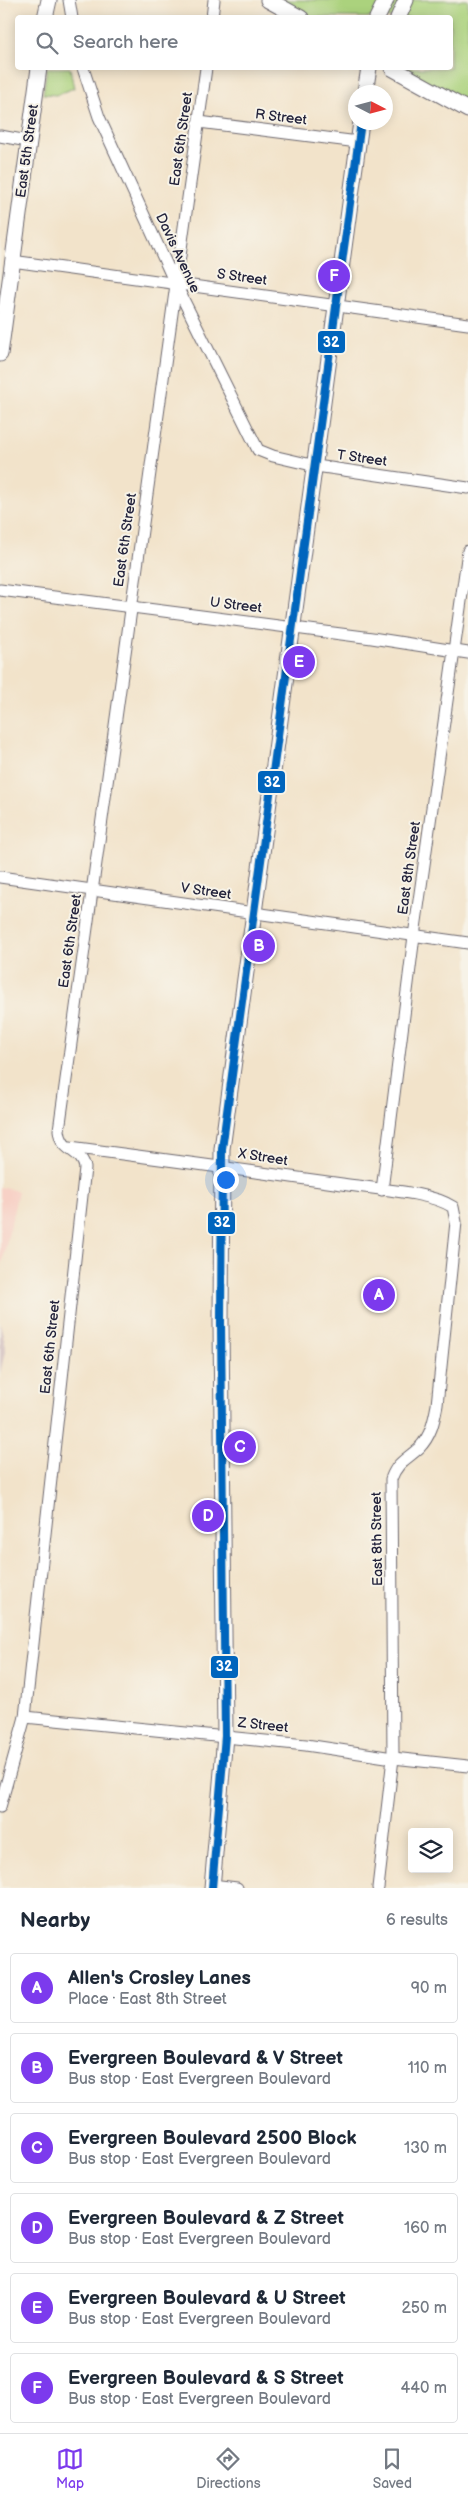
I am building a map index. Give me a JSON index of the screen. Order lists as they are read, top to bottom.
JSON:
{
  "streets": {
    "street": [
      "R Street",
      "East 6th Street",
      "East 5th Street",
      "Davis Avenue",
      "S Street",
      "T Street",
      "U Street",
      "East 8th Street",
      "V Street",
      "X Street",
      "Z Street"
    ]
  },
  "crossings": [
    ["R Street", "East 6th Street"],
    ["East 6th Street", "Davis Avenue"],
    ["East 6th Street", "S Street"],
    ["East 6th Street", "U Street"],
    ["East 6th Street", "V Street"],
    ["East 6th Street", "X Street"],
    ["East 6th Street", "Z Street"],
    ["East 5th Street", "S Street"],
    ["Davis Avenue", "S Street"],
    ["Davis Avenue", "T Street"],
    ["U Street", "East 8th Street"],
    ["East 8th Street", "V Street"],
    ["East 8th Street", "X Street"],
    ["East 8th Street", "Z Street"]
  ],
  "lines": ["transit line 32"],
  "north": "right",
  "page": {
    "search": "Search here",
    "pins": [
      "F",
      "E",
      "B",
      "A",
      "C",
      "D"
    ],
    "heading": ["Nearby", "6 results"],
    "list": [
      {
        "mark": "A",
        "name": "Allen's Crosley Lanes",
        "note": "Place · East 8th Street",
        "value": "90 m"
      },
      {
        "mark": "B",
        "name": "Evergreen Boulevard & V Street",
        "note": "Bus stop · East Evergreen Boulevard",
        "value": "110 m"
      },
      {
        "mark": "C",
        "name": "Evergreen Boulevard 2500 Block",
        "note": "Bus stop · East Evergreen Boulevard",
        "value": "130 m"
      },
      {
        "mark": "D",
        "name": "Evergreen Boulevard & Z Street",
        "note": "Bus stop · East Evergreen Boulevard",
        "value": "160 m"
      },
      {
        "mark": "E",
        "name": "Evergreen Boulevard & U Street",
        "note": "Bus stop · East Evergreen Boulevard",
        "value": "250 m"
      },
      {
        "mark": "F",
        "name": "Evergreen Boulevard & S Street",
        "note": "Bus stop · East Evergreen Boulevard",
        "value": "440 m"
      }
    ],
    "nav": ["Map", "Directions", "Saved"]
  }
}
